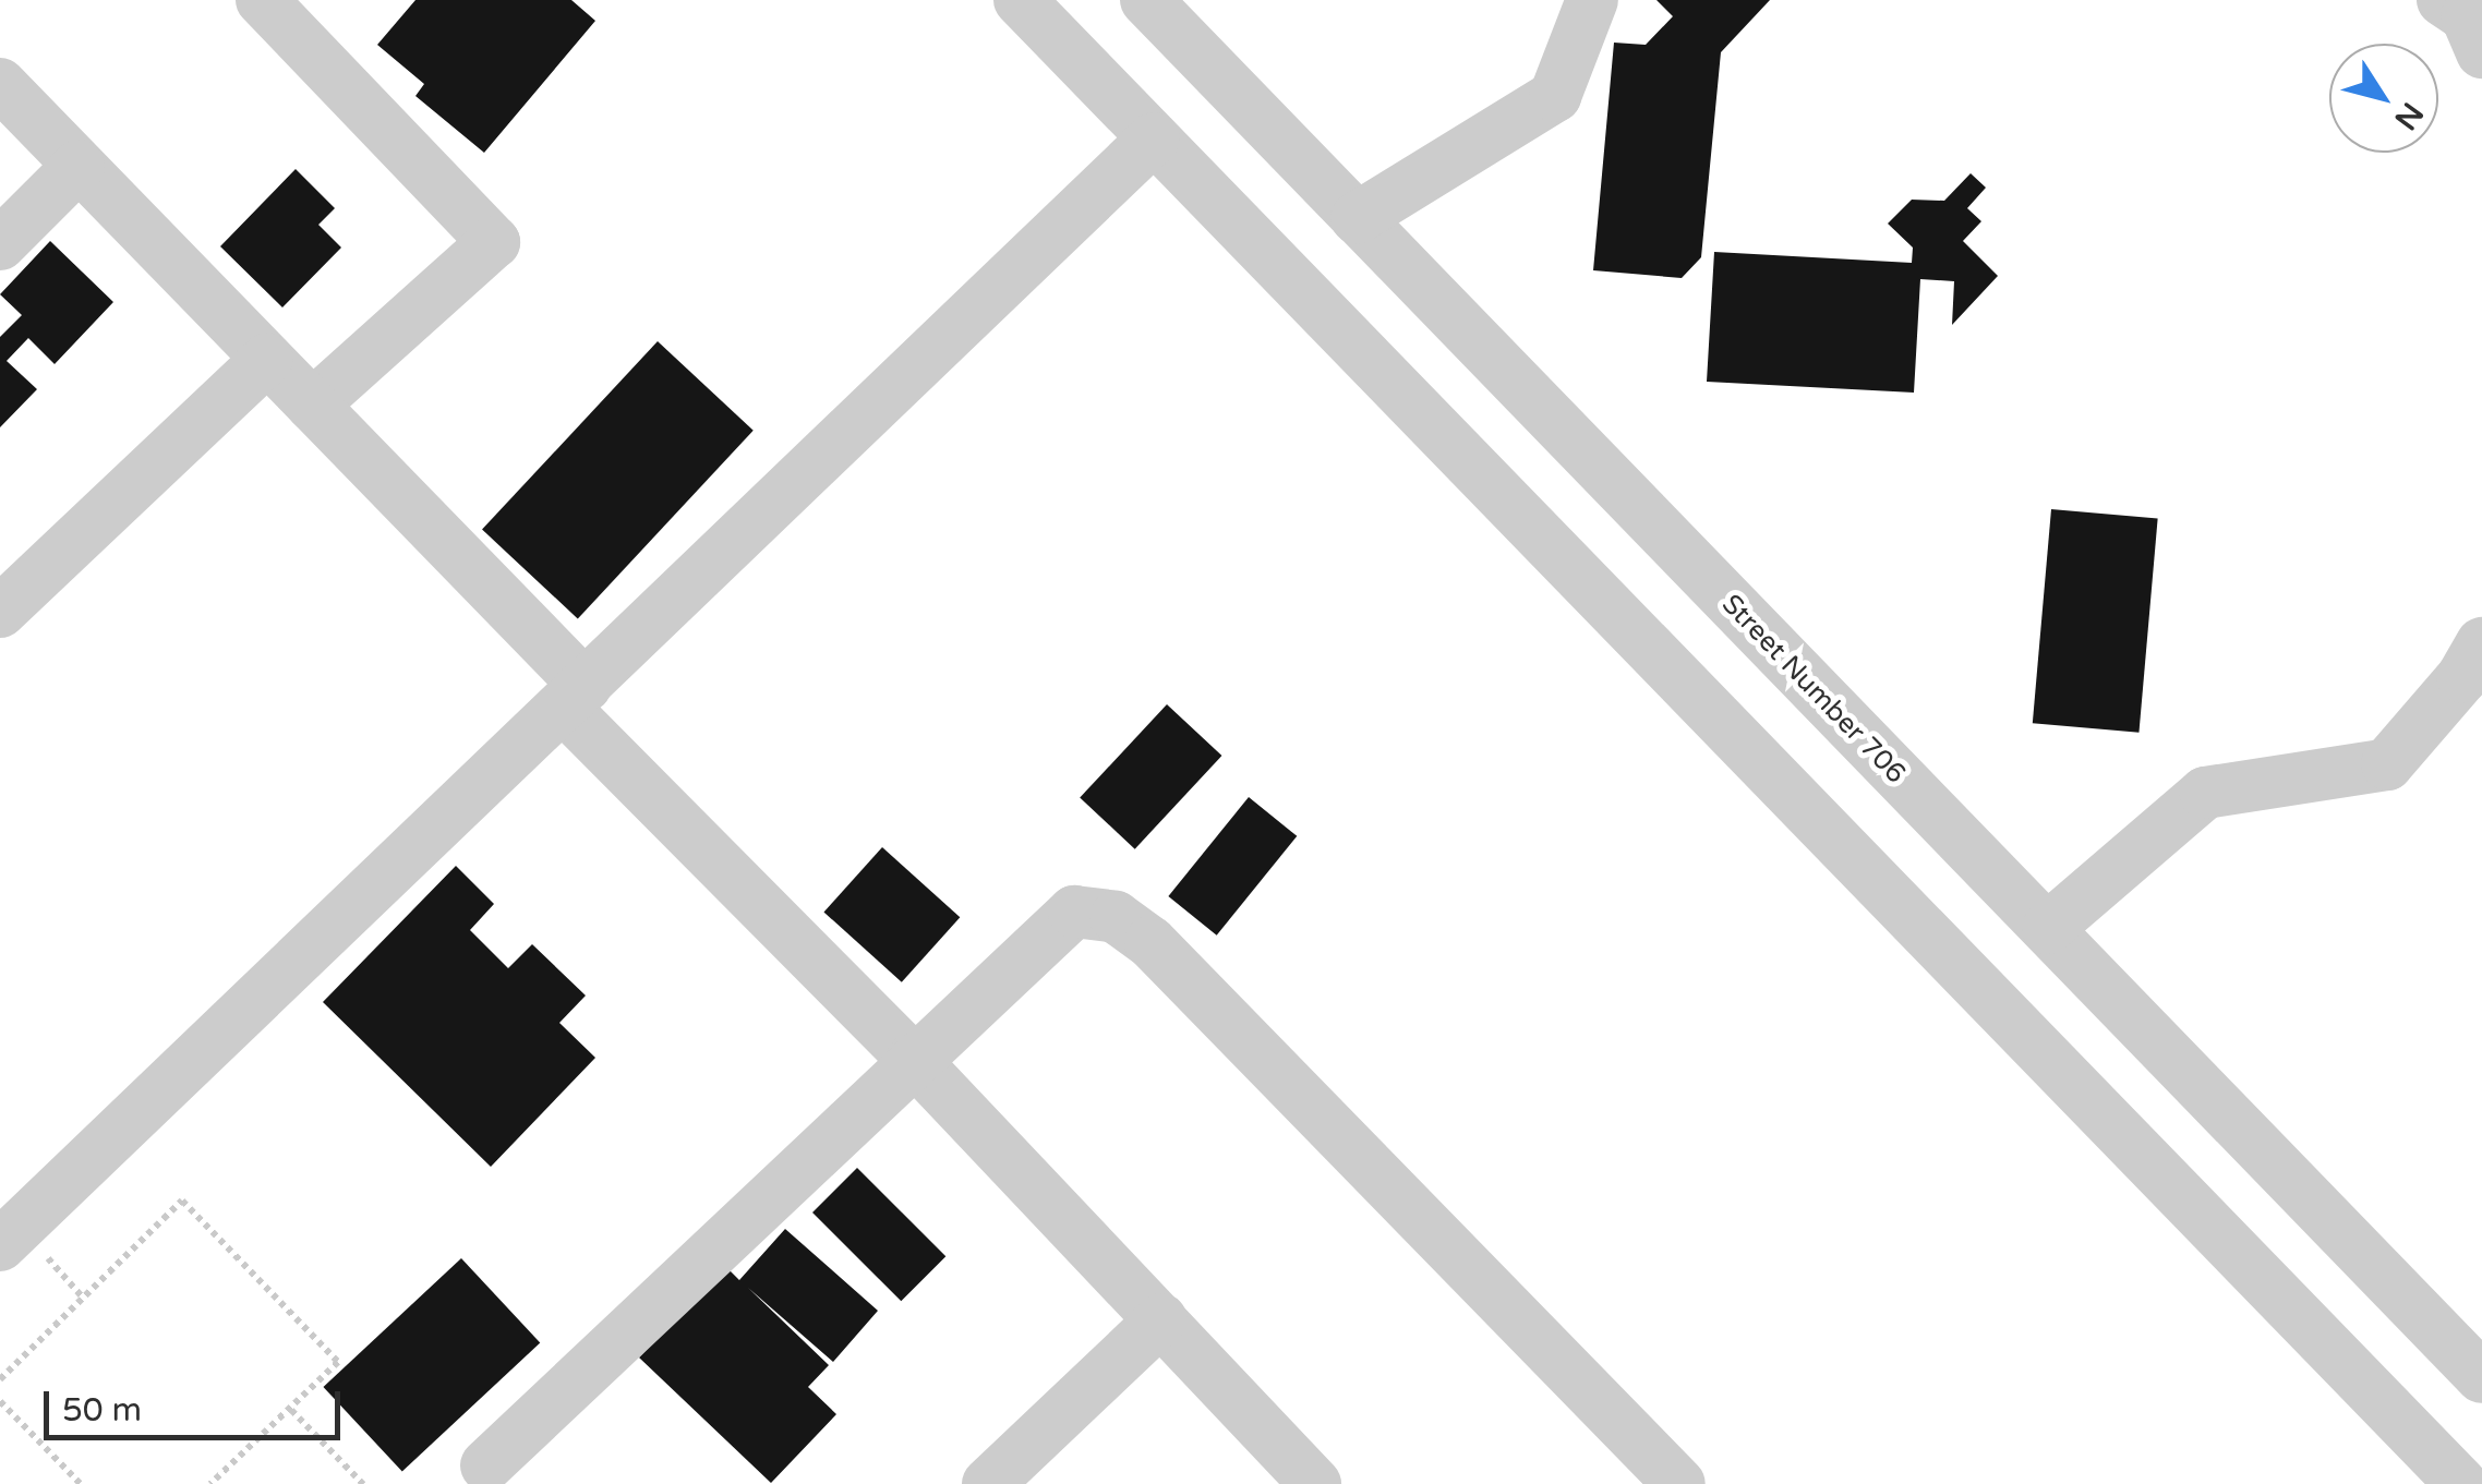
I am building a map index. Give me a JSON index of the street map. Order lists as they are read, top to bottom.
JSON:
{
  "streets": {
    "street": ["Street Number 706"]
  },
  "scale_bar": "50 m",
  "north": "bottom right"
}
